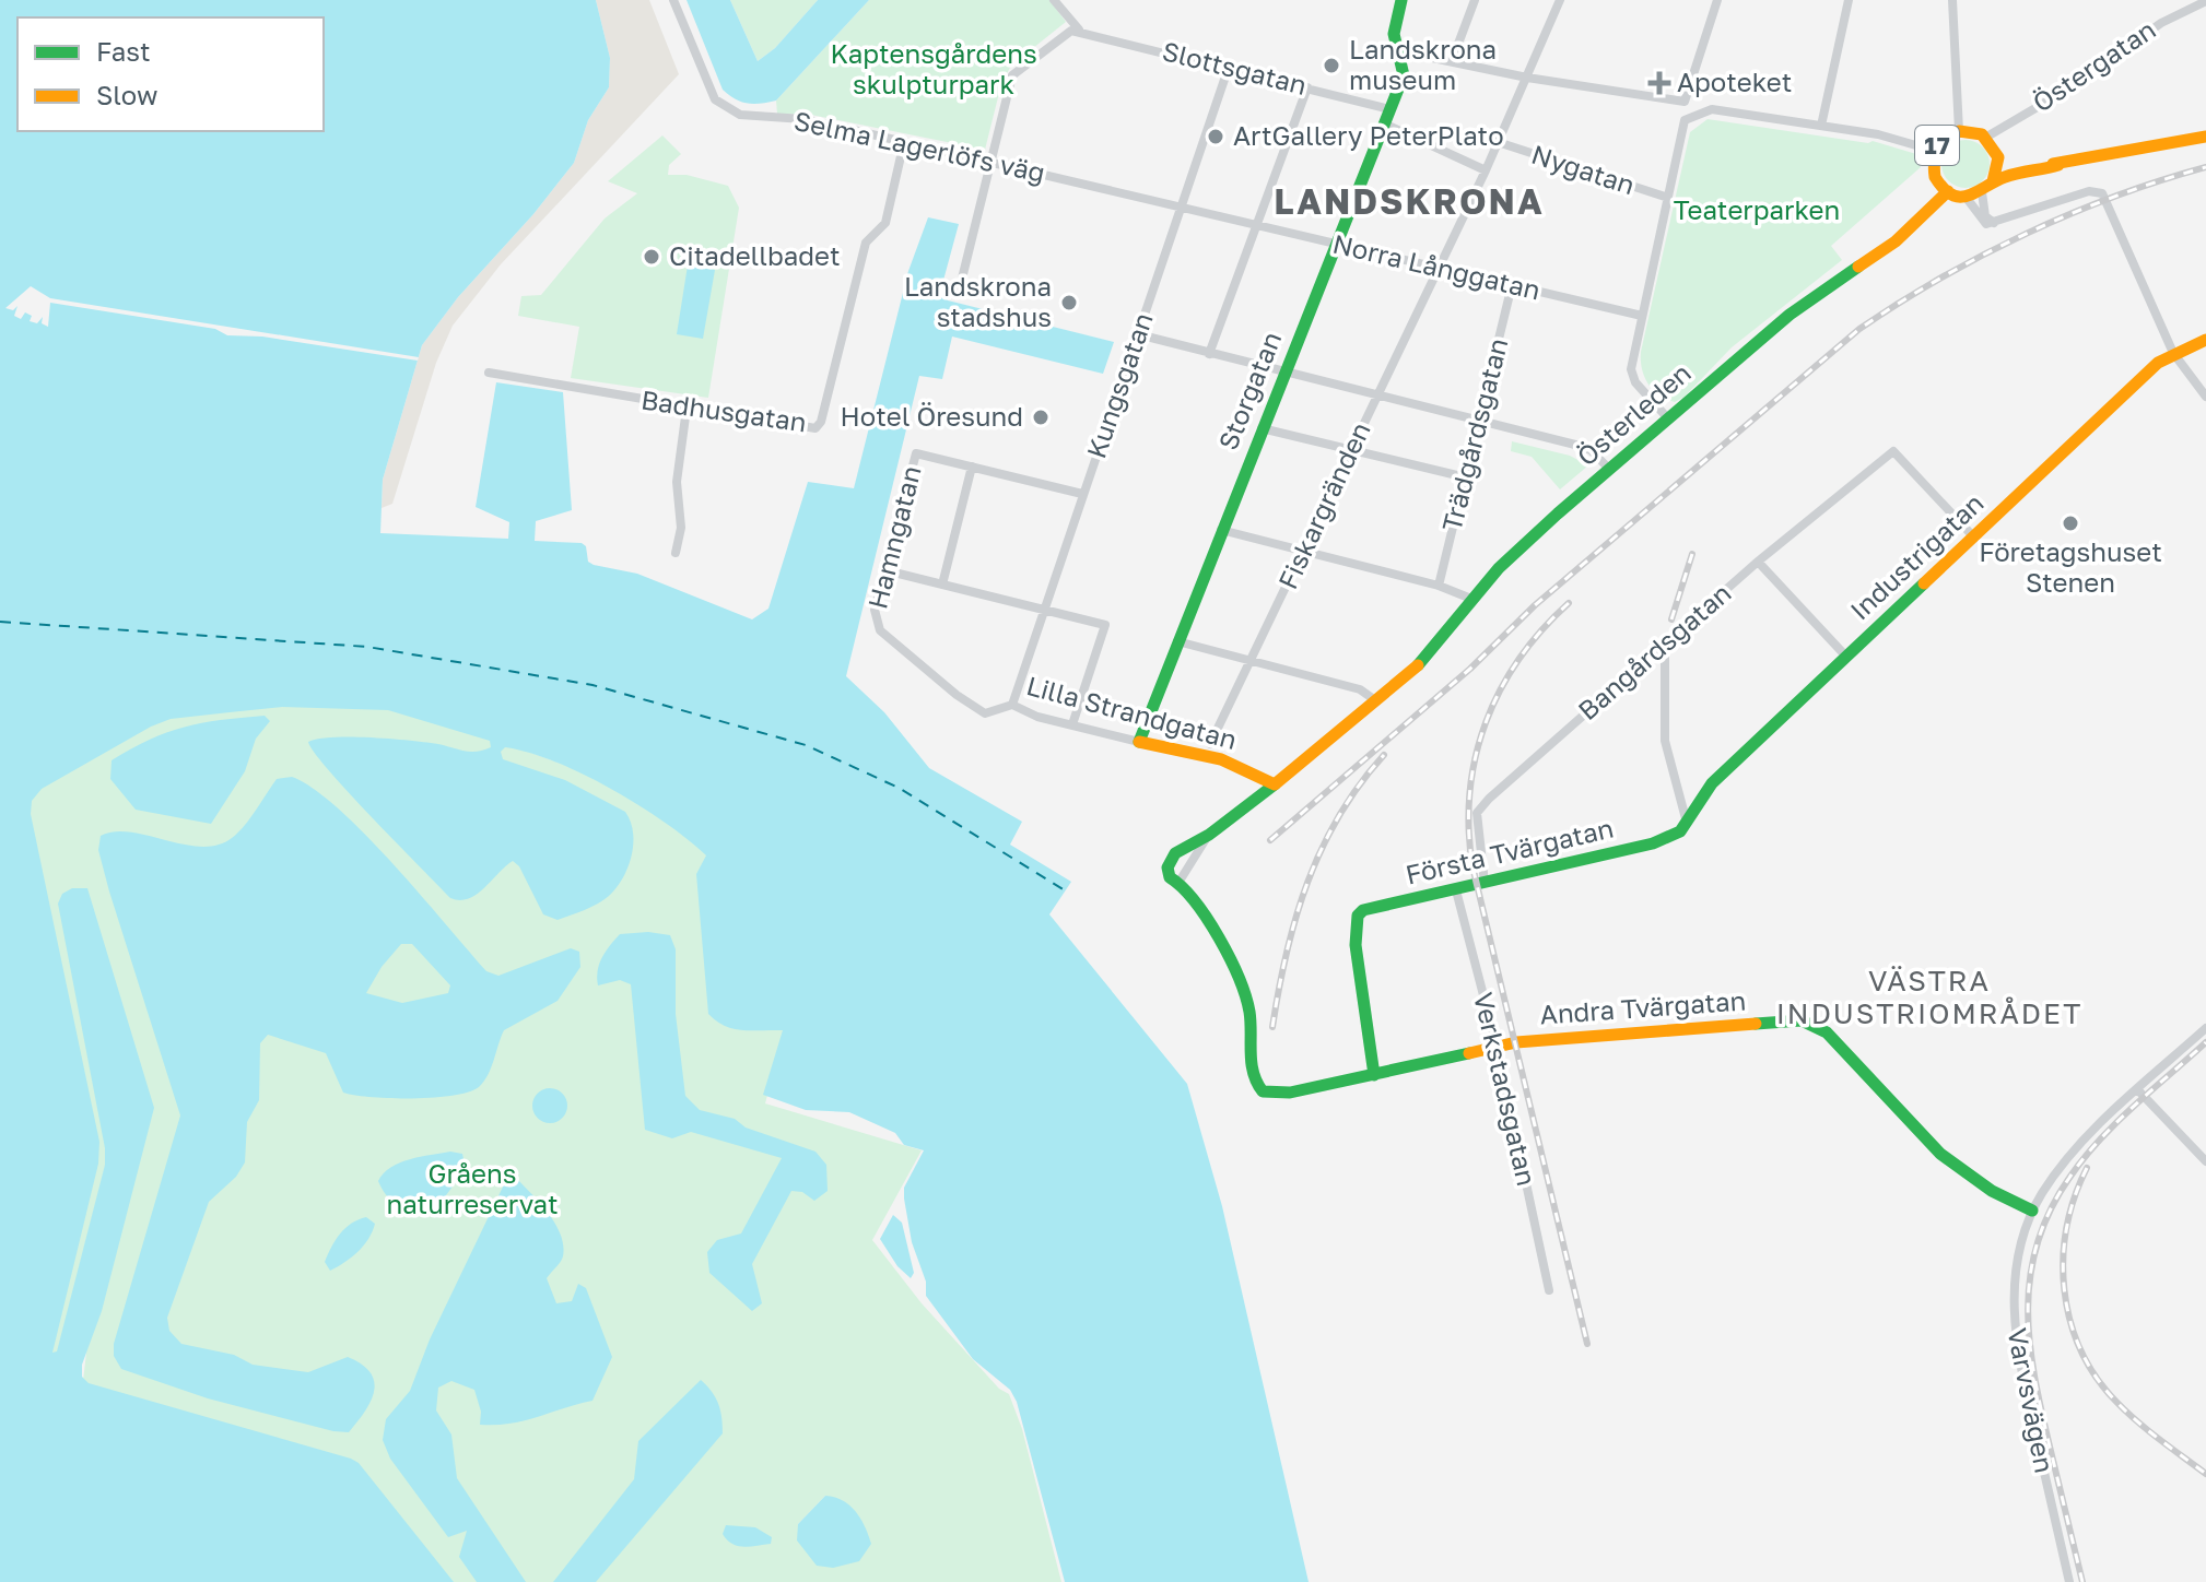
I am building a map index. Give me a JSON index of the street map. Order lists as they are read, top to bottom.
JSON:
{
  "streets": {
    "street": [
      "Östergatan",
      "Slottsgatan",
      "17",
      "Selma Lagerlöfs väg",
      "Nygatan",
      "Norra Långgatan",
      "Kungsgatan",
      "Storgatan",
      "Badhusgatan",
      "Österleden",
      "Trädgårdsgatan",
      "Fiskargränden",
      "Hamngatan",
      "Industrigatan",
      "Bangårdsgatan",
      "Lilla Strandgatan",
      "Första Tvärgatan",
      "Andra Tvärgatan",
      "Verkstadsgatan",
      "Varvsvägen"
    ]
  },
  "crossings": [
    ["Östergatan", "17"],
    ["Östergatan", "Österleden"],
    ["Slottsgatan", "Kungsgatan"],
    ["Slottsgatan", "Storgatan"],
    ["17", "Österleden"],
    ["Selma Lagerlöfs väg", "Norra Långgatan"],
    ["Selma Lagerlöfs väg", "Kungsgatan"],
    ["Selma Lagerlöfs väg", "Badhusgatan"],
    ["Nygatan", "Fiskargränden"],
    ["Norra Långgatan", "Kungsgatan"],
    ["Norra Långgatan", "Storgatan"],
    ["Norra Långgatan", "Trädgårdsgatan"],
    ["Norra Långgatan", "Fiskargränden"],
    ["Kungsgatan", "Lilla Strandgatan"],
    ["Storgatan", "Lilla Strandgatan"],
    ["Hamngatan", "Lilla Strandgatan"],
    ["Industrigatan", "Bangårdsgatan"],
    ["Industrigatan", "Första Tvärgatan"],
    ["Bangårdsgatan", "Första Tvärgatan"],
    ["Lilla Strandgatan", "Andra Tvärgatan"],
    ["Första Tvärgatan", "Andra Tvärgatan"],
    ["Första Tvärgatan", "Verkstadsgatan"],
    ["Andra Tvärgatan", "Verkstadsgatan"],
    ["Andra Tvärgatan", "Varvsvägen"]
  ],
  "districts": ["LANDSKRONA", "VÄSTRA INDUSTRIOMRÅDET"],
  "parks": ["Kaptensgårdens skulpturpark", "Teaterparken", "Gråens naturreservat"],
  "places": {
    "other": [
      "Landskrona museum",
      "ArtGallery PeterPlato",
      "Citadellbadet",
      "Landskrona stadshus",
      "Hotel Öresund",
      "Företagshuset Stenen"
    ],
    "health": ["Apoteket"]
  },
  "legend": ["Fast", "Slow"]
}
